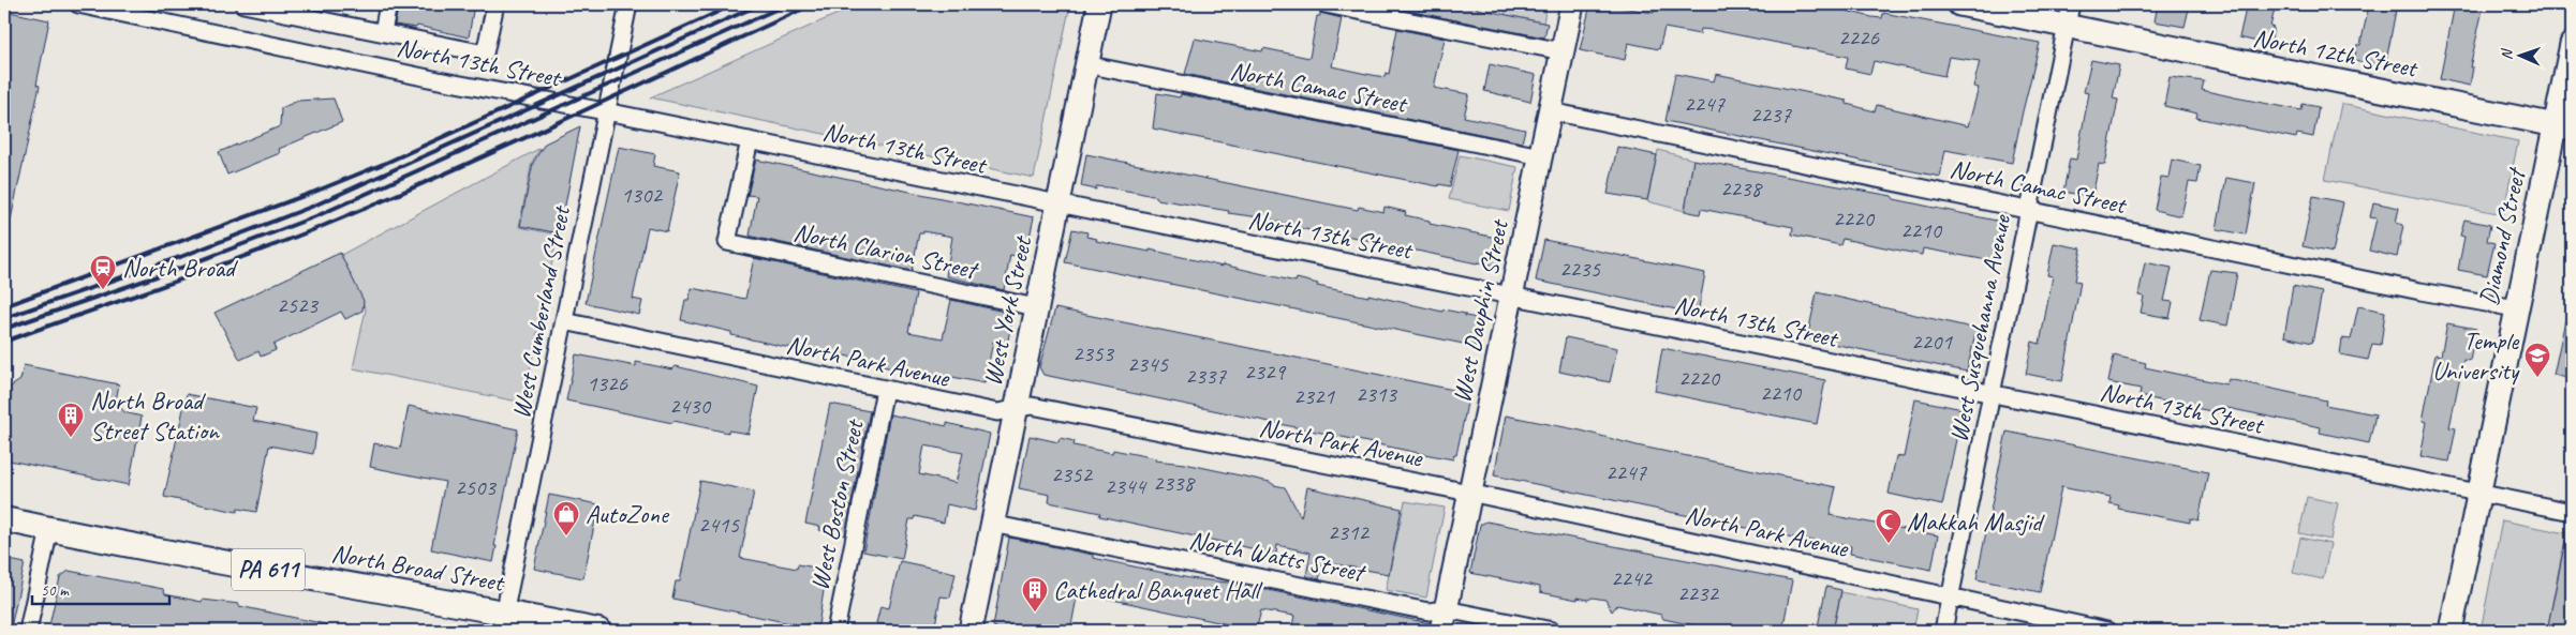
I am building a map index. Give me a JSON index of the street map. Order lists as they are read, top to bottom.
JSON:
{
  "streets": {
    "main road": ["North Broad Street", "PA 611"],
    "street": [
      "North 12th Street",
      "North 13th Street",
      "North Camac Street",
      "Diamond Street",
      "North Clarion Street",
      "West York Street",
      "West Dauphin Street",
      "West Cumberland Street",
      "West Susquehanna Avenue",
      "North Park Avenue",
      "West Boston Street",
      "North Watts Street"
    ]
  },
  "crossings": [
    ["North 12th Street", "Diamond Street"],
    ["North 12th Street", "West Susquehanna Avenue"],
    ["North 13th Street", "Diamond Street"],
    ["North 13th Street", "North Clarion Street"],
    ["North 13th Street", "West York Street"],
    ["North 13th Street", "West Dauphin Street"],
    ["North 13th Street", "West Cumberland Street"],
    ["North 13th Street", "West Susquehanna Avenue"],
    ["North Camac Street", "Diamond Street"],
    ["North Camac Street", "West York Street"],
    ["North Camac Street", "West Dauphin Street"],
    ["North Camac Street", "West Susquehanna Avenue"],
    ["North Clarion Street", "West York Street"],
    ["West York Street", "North Park Avenue"],
    ["West York Street", "North Watts Street"],
    ["West Dauphin Street", "North Park Avenue"],
    ["West Dauphin Street", "North Watts Street"],
    ["West Cumberland Street", "North Park Avenue"],
    ["West Cumberland Street", "North Broad Street"],
    ["West Susquehanna Avenue", "North Park Avenue"],
    ["North Park Avenue", "West Boston Street"]
  ],
  "places": {
    "station": ["North Broad"],
    "school or university": ["Temple University"],
    "building": ["North Broad Street Station", "Cathedral Banquet Hall"],
    "shop": ["AutoZone"],
    "mosque": ["Makkah Masjid"]
  },
  "house_numbers": [
    "2226",
    "2247",
    "2237",
    "2238",
    "1302",
    "2220",
    "2210",
    "2235",
    "2523",
    "2201",
    "2353",
    "2345",
    "2329",
    "2337",
    "2220",
    "1326",
    "2210",
    "2313",
    "2321",
    "2430",
    "2247",
    "2352",
    "2338",
    "2344",
    "2503",
    "2415",
    "2312",
    "2242",
    "2232"
  ],
  "scale_bar": "50 m",
  "north": "left"
}
